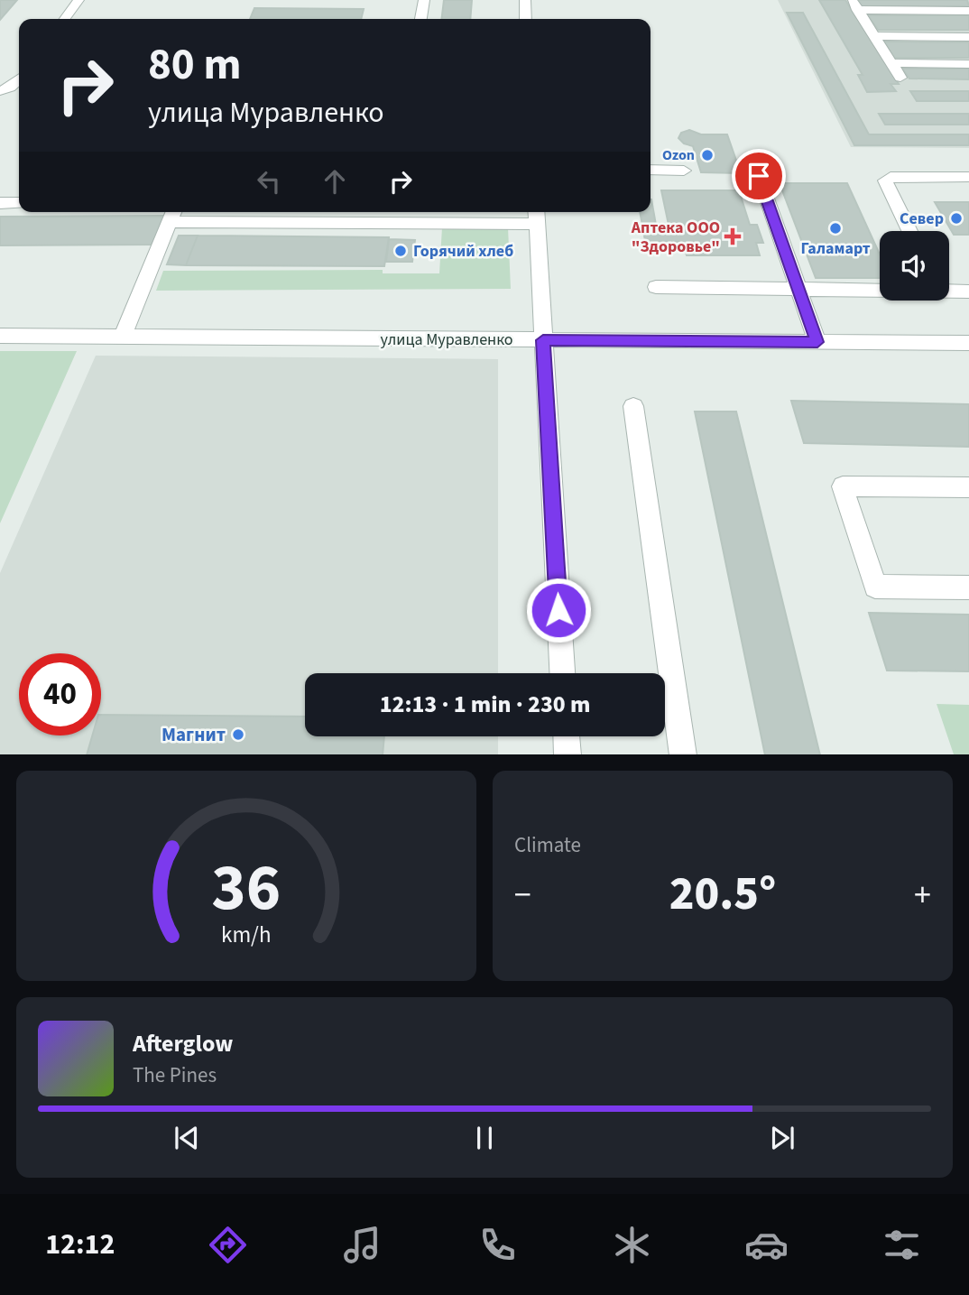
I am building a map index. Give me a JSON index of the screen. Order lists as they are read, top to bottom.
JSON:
{
  "streets": {
    "street": ["улица Муравленко"]
  },
  "places": {
    "other": [
      "Ozon",
      "Север",
      "Галамарт",
      "Горячий хлеб",
      "Магнит"
    ],
    "health": ["Аптека ООО \"Здоровье\""]
  },
  "page": {
    "turn": ["80 m", "улица Муравленко"],
    "limit": "40",
    "trip": "12:13 · 1 min · 230 m",
    "tile": "Climate",
    "heat": ["−", "20.5°", "+"],
    "song": ["Afterglow", "The Pines"],
    "tabs": "12:12",
    "gauge": ["36", "km/h"]
  }
}
